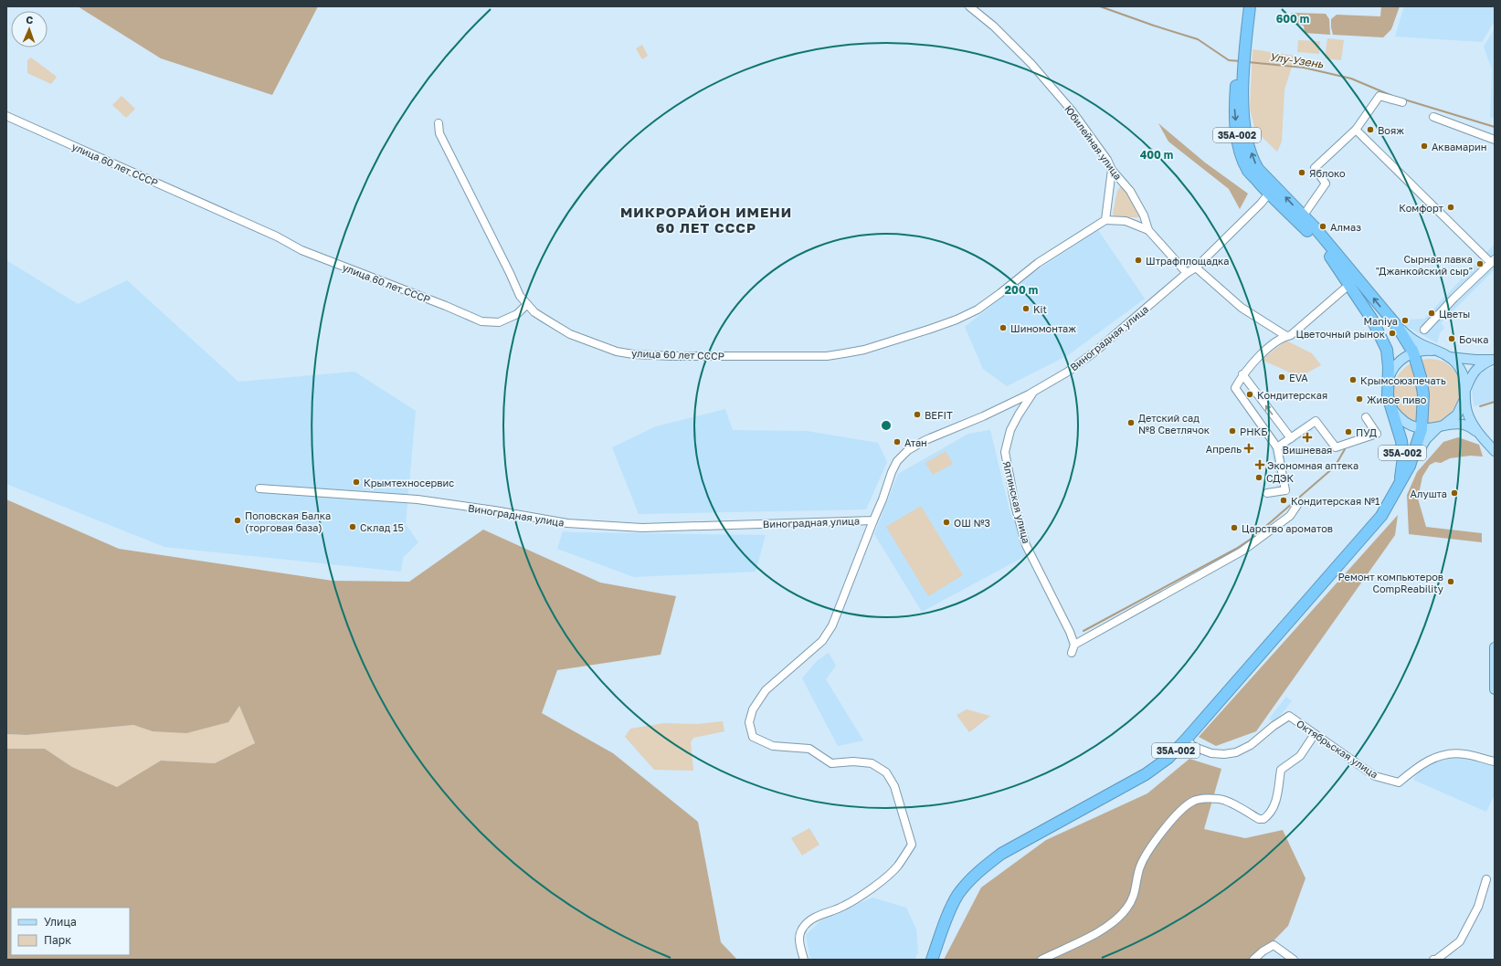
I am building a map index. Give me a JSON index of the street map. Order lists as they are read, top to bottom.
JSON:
{
  "streets": {
    "highway": ["35А-002"],
    "street": [
      "Юбилейная улица",
      "улица 60 лет СССР",
      "Виноградная улица",
      "Ялтинская улица",
      "Октябрьская улица"
    ]
  },
  "crossings": [
    ["35А-002", "Виноградная улица"],
    ["35А-002", "Октябрьская улица"],
    ["Юбилейная улица", "Виноградная улица"],
    ["Виноградная улица", "Ялтинская улица"]
  ],
  "districts": ["МИКРОРАЙОН ИМЕНИ 60 ЛЕТ СССР"],
  "water": ["Улу-Узень"],
  "places": {
    "other": [
      "Вояж",
      "Аквамарин",
      "Яблоко",
      "Комфорт",
      "Алмаз",
      "Штрафплощадка",
      "Сырная лавка \"Джанкойский сыр\"",
      "Kit",
      "Цветы",
      "Maniya",
      "Шиномонтаж",
      "Цветочный рынок",
      "Бочка",
      "EVA",
      "Крымсоюзпечать",
      "Кондитерская",
      "Живое пиво",
      "BEFIT",
      "Детский сад №8 Светлячок",
      "РНКБ",
      "ПУД",
      "Атан",
      "СДЭК",
      "Крымтехносервис",
      "Алушта",
      "Кондитерская №1",
      "Поповская Балка (торговая база)",
      "ОШ №3",
      "Склад 15",
      "Царство ароматов",
      "Ремонт компьютеров CompReability"
    ],
    "health": ["Вишневая", "Апрель", "Экономная аптека"]
  },
  "legend": ["Улица", "Парк"],
  "north": "top",
  "rings": ["600 m", "400 m", "200 m"]
}
